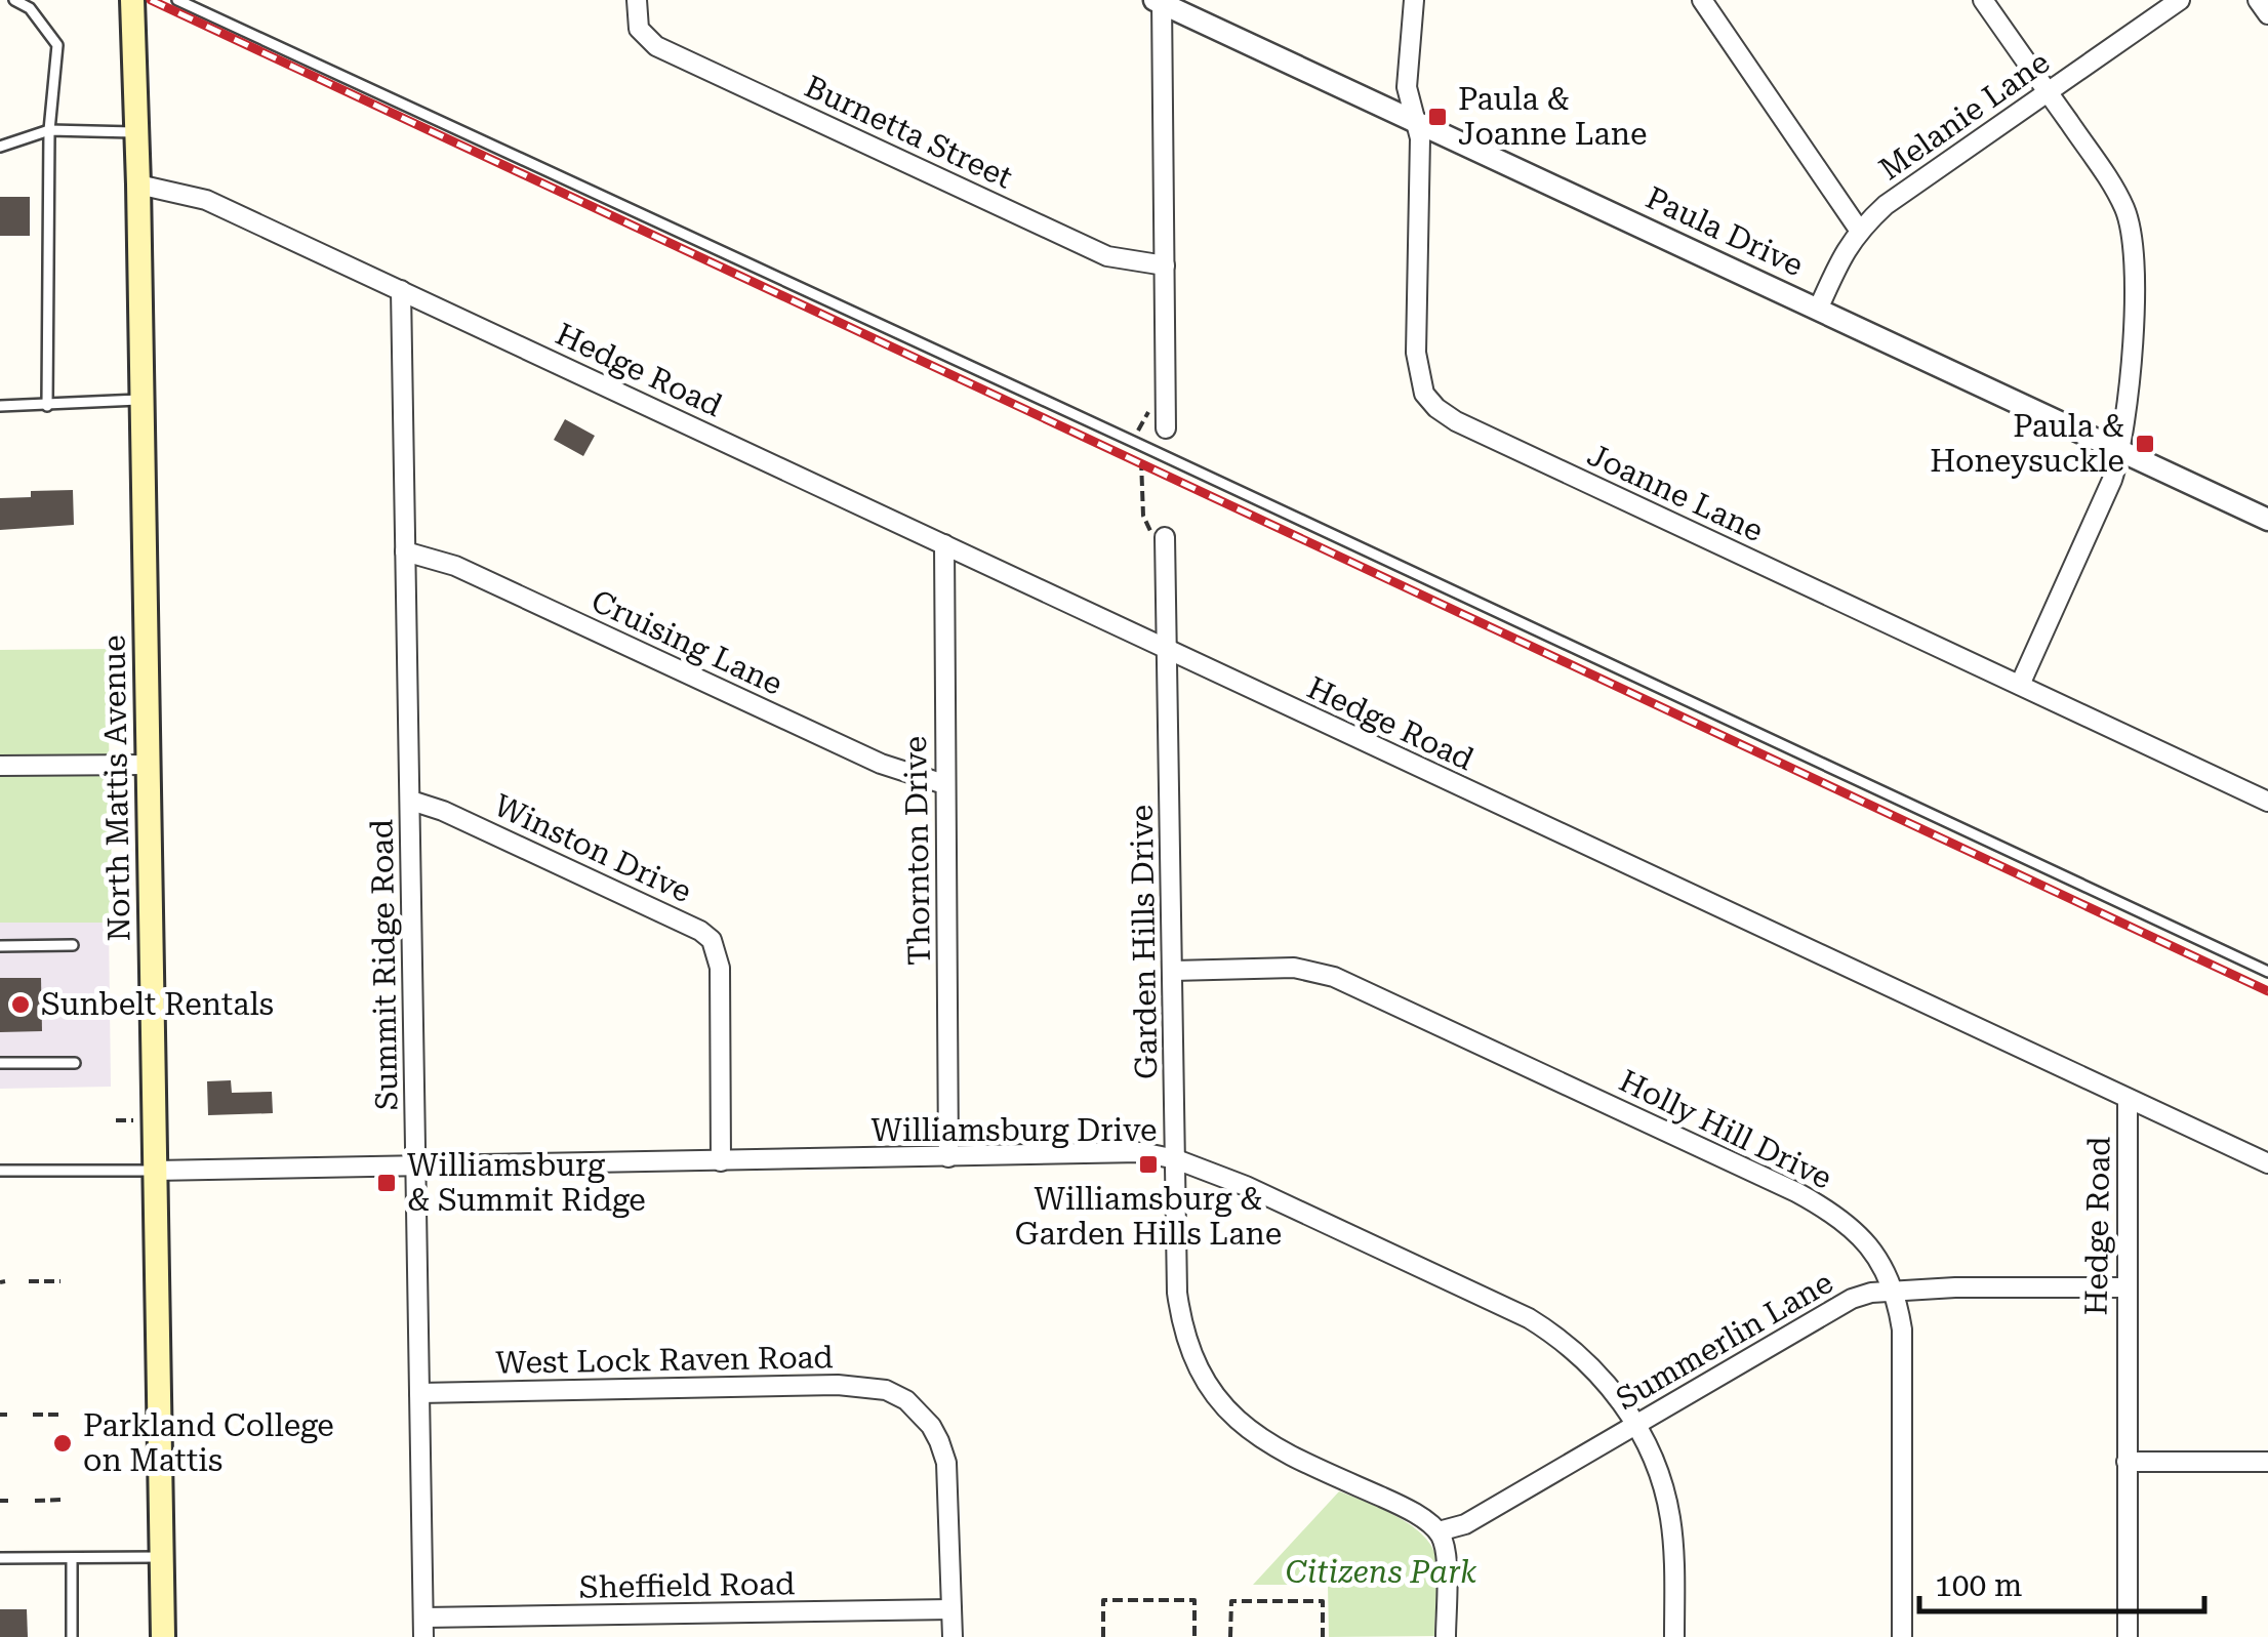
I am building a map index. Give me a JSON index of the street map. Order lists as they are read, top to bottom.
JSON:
{
  "streets": {
    "main road": ["North Mattis Avenue"],
    "street": [
      "Melanie Lane",
      "Burnetta Street",
      "Paula Drive",
      "Hedge Road",
      "Joanne Lane",
      "Cruising Lane",
      "Winston Drive",
      "Thornton Drive",
      "Garden Hills Drive",
      "Summit Ridge Road",
      "Holly Hill Drive",
      "Williamsburg Drive",
      "Summerlin Lane",
      "West Lock Raven Road",
      "Sheffield Road"
    ]
  },
  "crossings": [
    ["Melanie Lane", "Paula Drive"],
    ["Paula Drive", "Joanne Lane"],
    ["Hedge Road", "North Mattis Avenue"],
    ["Hedge Road", "Thornton Drive"],
    ["Hedge Road", "Garden Hills Drive"],
    ["Hedge Road", "Summit Ridge Road"],
    ["Hedge Road", "Summerlin Lane"],
    ["Cruising Lane", "Thornton Drive"],
    ["Cruising Lane", "Summit Ridge Road"],
    ["North Mattis Avenue", "Williamsburg Drive"],
    ["Winston Drive", "Summit Ridge Road"],
    ["Winston Drive", "Williamsburg Drive"],
    ["Thornton Drive", "Williamsburg Drive"],
    ["Garden Hills Drive", "Holly Hill Drive"],
    ["Garden Hills Drive", "Williamsburg Drive"],
    ["Garden Hills Drive", "Summerlin Lane"],
    ["Summit Ridge Road", "Williamsburg Drive"],
    ["Summit Ridge Road", "West Lock Raven Road"],
    ["Summit Ridge Road", "Sheffield Road"],
    ["Holly Hill Drive", "Summerlin Lane"],
    ["Williamsburg Drive", "Summerlin Lane"],
    ["West Lock Raven Road", "Sheffield Road"]
  ],
  "parks": ["Citizens Park"],
  "places": {
    "transit": [
      "Paula & Joanne Lane",
      "Paula & Honeysuckle",
      "Williamsburg & Garden Hills Lane",
      "Williamsburg & Summit Ridge"
    ],
    "other": ["Sunbelt Rentals", "Parkland College on Mattis"]
  },
  "scale_bar": "100 m"
}
